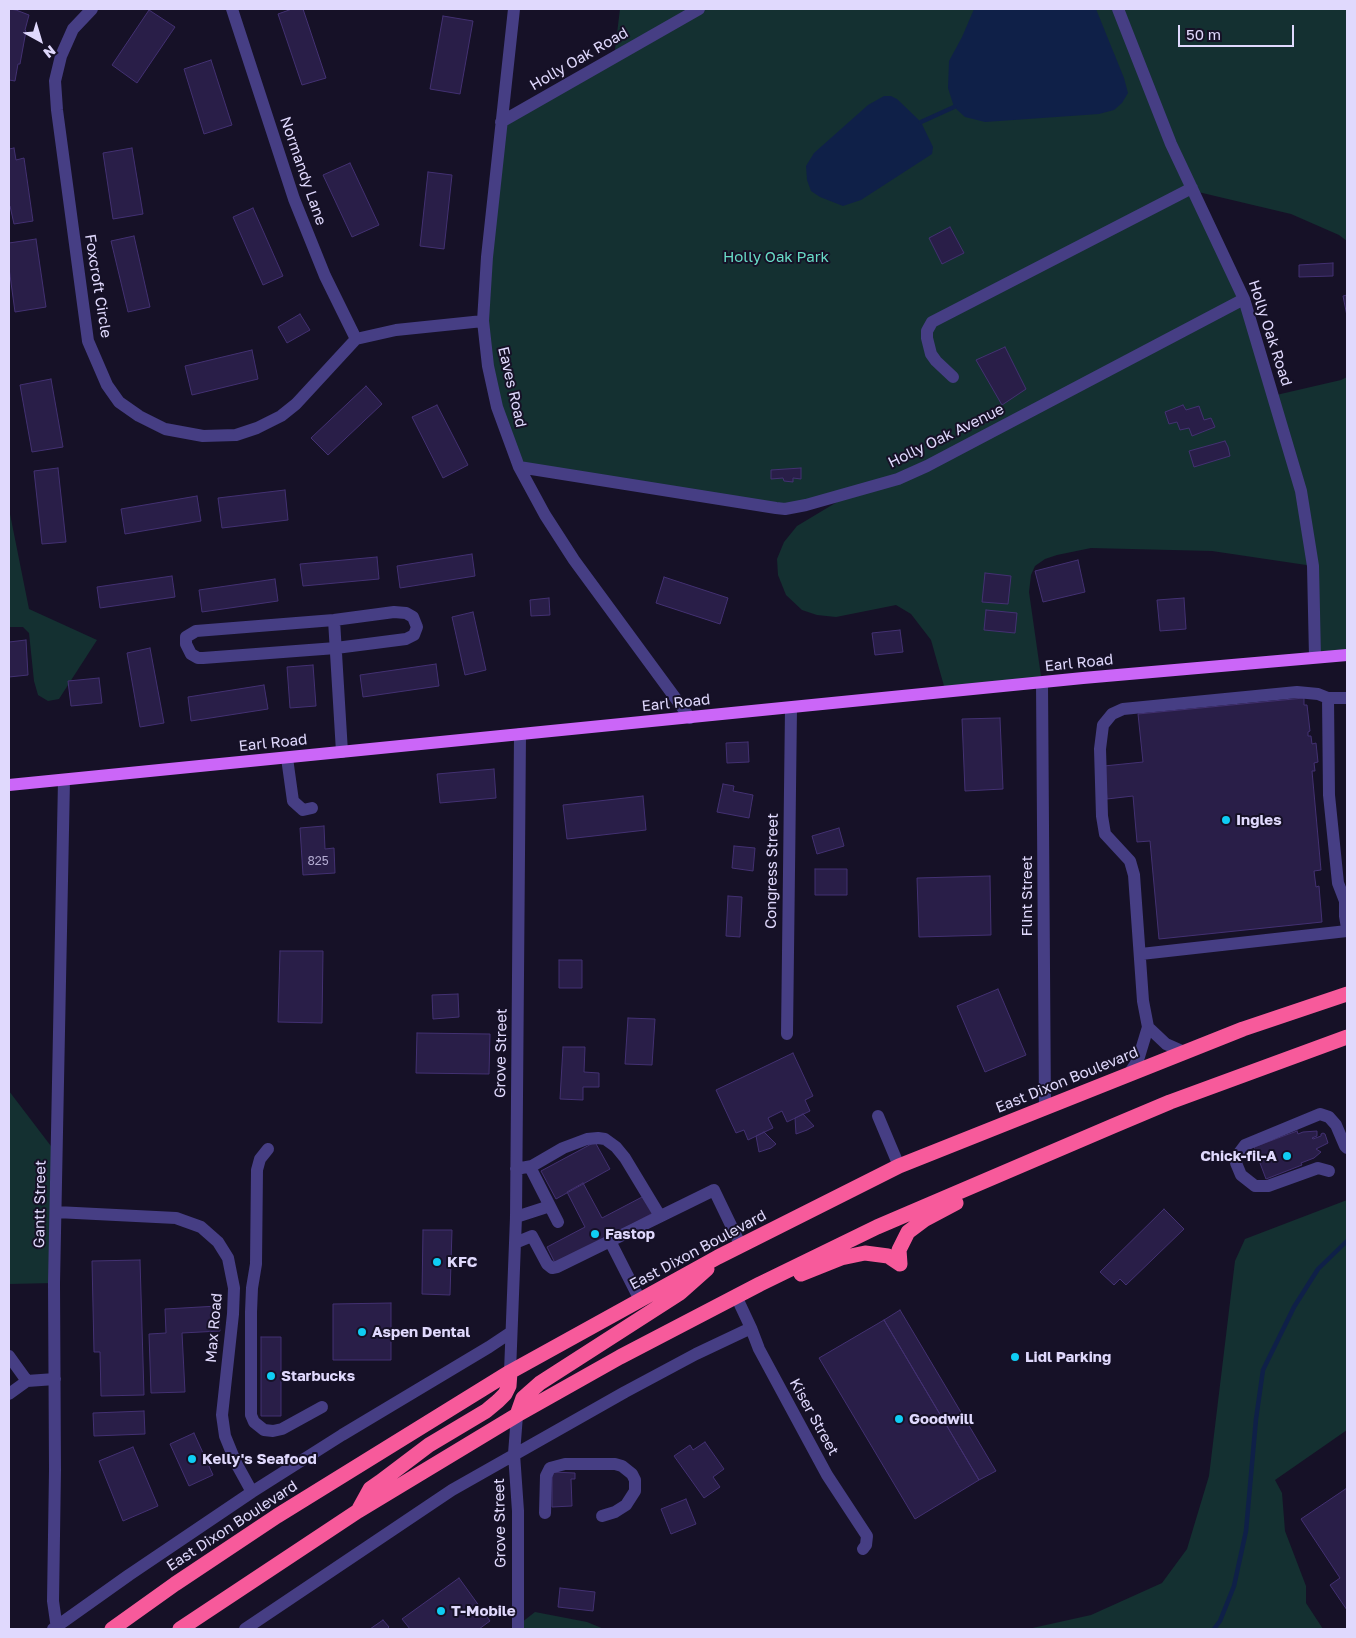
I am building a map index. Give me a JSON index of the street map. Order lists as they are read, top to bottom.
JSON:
{
  "streets": {
    "highway": ["East Dixon Boulevard"],
    "main road": ["Earl Road"],
    "street": [
      "Holly Oak Road",
      "Normandy Lane",
      "Foxcroft Circle",
      "Eaves Road",
      "Holly Oak Avenue",
      "Congress Street",
      "Flint Street",
      "Grove Street",
      "Gantt Street",
      "Max Road",
      "Kiser Street"
    ]
  },
  "crossings": [
    ["Holly Oak Road", "Eaves Road"],
    ["Holly Oak Road", "Holly Oak Avenue"],
    ["Holly Oak Road", "Earl Road"],
    ["Normandy Lane", "Foxcroft Circle"],
    ["Eaves Road", "Holly Oak Avenue"],
    ["Eaves Road", "Earl Road"],
    ["Earl Road", "Congress Street"],
    ["Earl Road", "Flint Street"],
    ["Earl Road", "Grove Street"],
    ["Earl Road", "Gantt Street"],
    ["Flint Street", "East Dixon Boulevard"],
    ["Grove Street", "East Dixon Boulevard"],
    ["East Dixon Boulevard", "Gantt Street"],
    ["East Dixon Boulevard", "Max Road"],
    ["Gantt Street", "Max Road"]
  ],
  "parks": ["Holly Oak Park"],
  "places": [
    "Ingles",
    "Chick-fil-A",
    "Fastop",
    "KFC",
    "Aspen Dental",
    "Lidl Parking",
    "Starbucks",
    "Goodwill",
    "Kelly's Seafood",
    "T-Mobile"
  ],
  "house_numbers": ["825"],
  "scale_bar": "50 m",
  "north": "bottom right"
}
